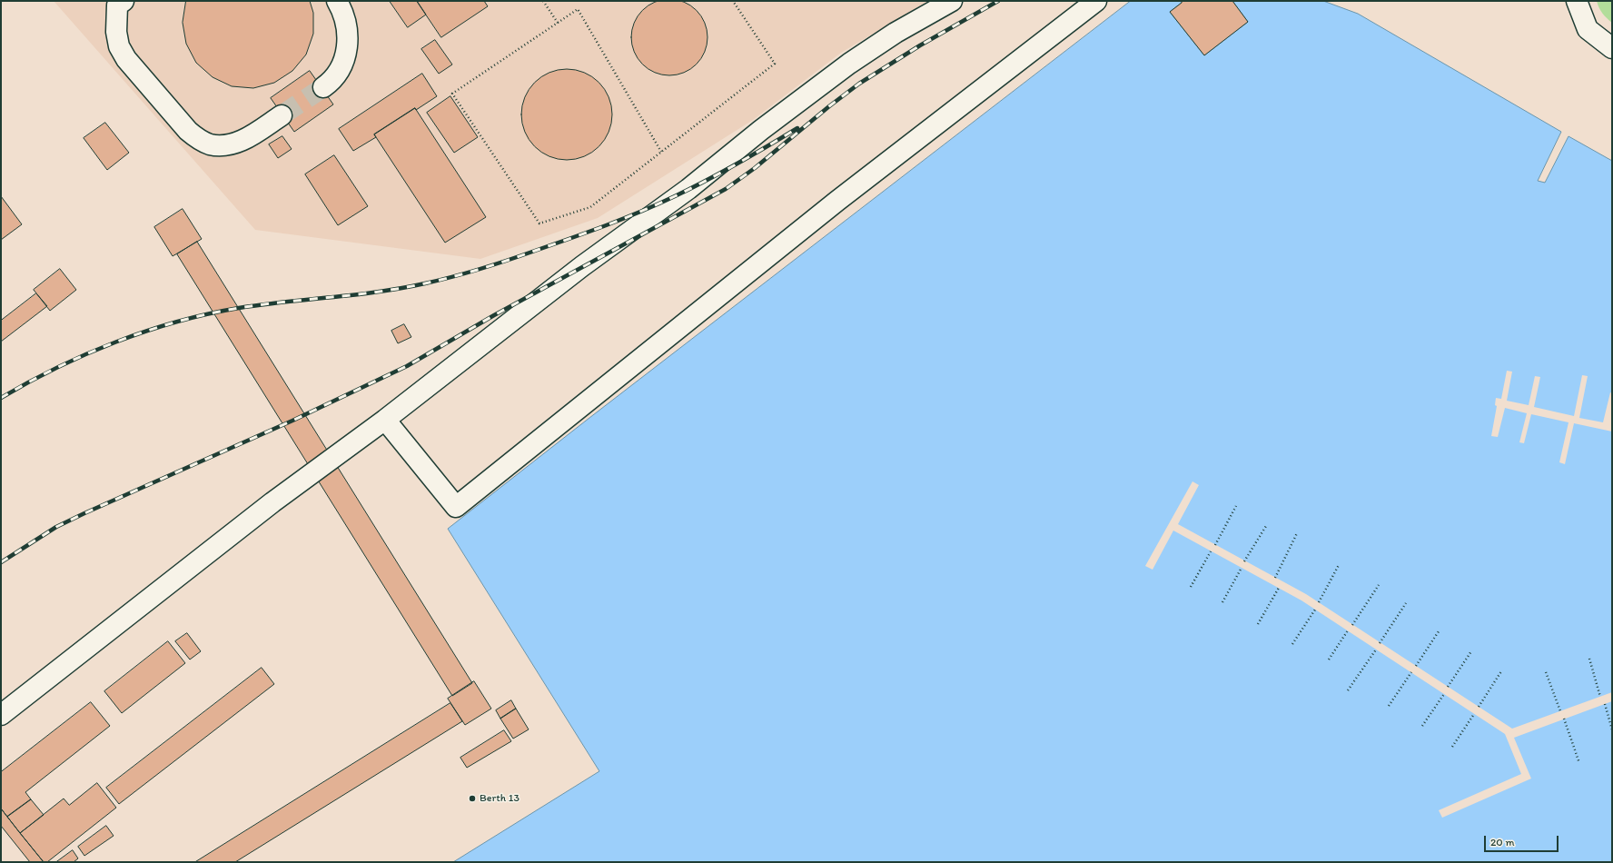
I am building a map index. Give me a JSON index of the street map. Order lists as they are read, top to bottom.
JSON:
{
  "places": ["Berth 13"],
  "scale_bar": "20 m"
}
